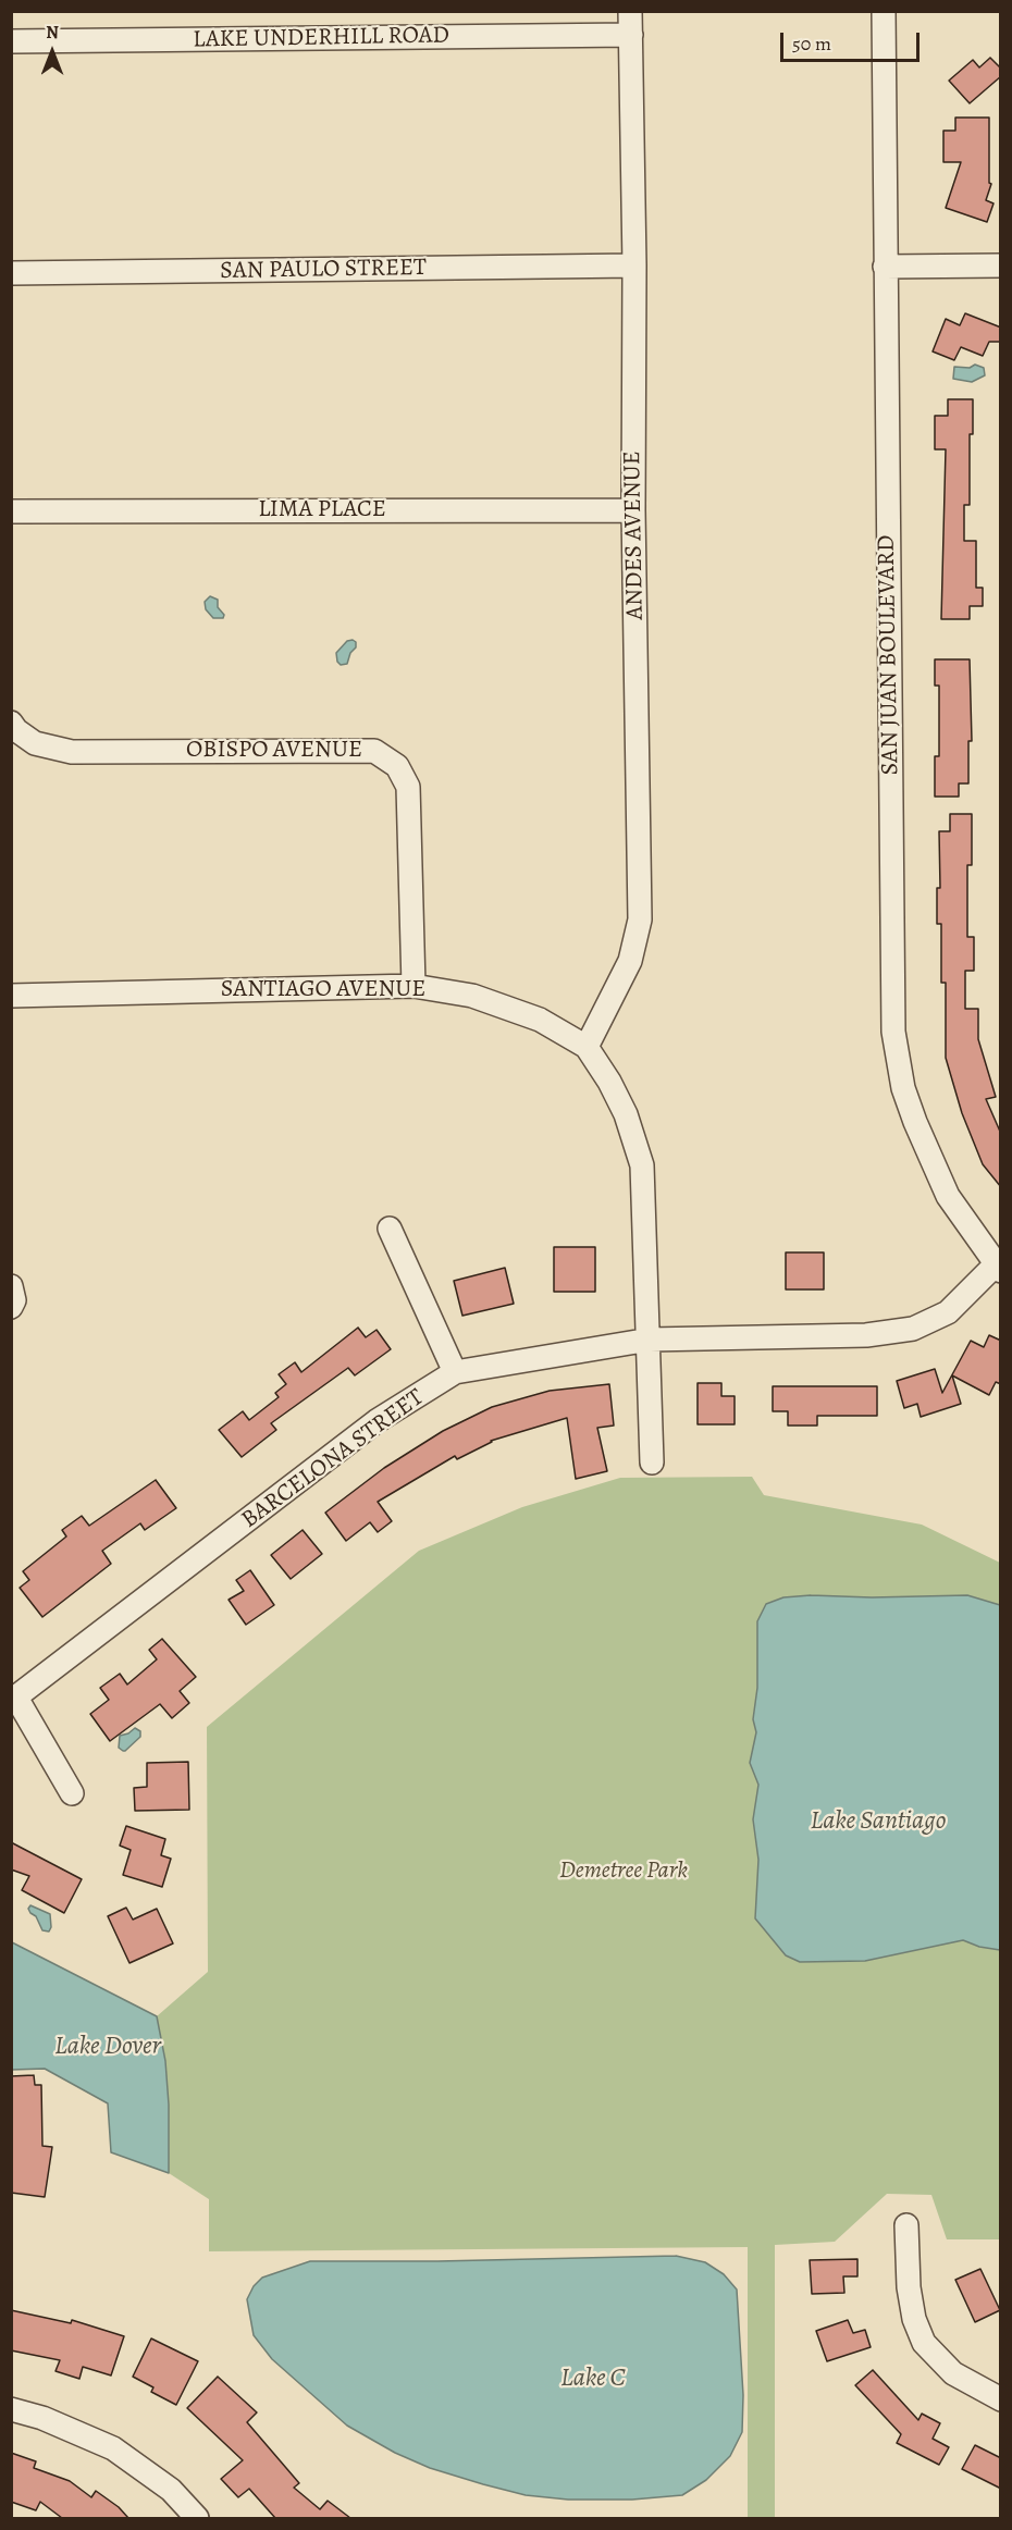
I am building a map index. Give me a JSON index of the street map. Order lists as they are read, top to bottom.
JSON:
{
  "streets": {
    "street": [
      "LAKE UNDERHILL ROAD",
      "SAN PAULO STREET",
      "LIMA PLACE",
      "ANDES AVENUE",
      "SAN JUAN BOULEVARD",
      "OBISPO AVENUE",
      "SANTIAGO AVENUE",
      "BARCELONA STREET"
    ]
  },
  "crossings": [
    ["LAKE UNDERHILL ROAD", "ANDES AVENUE"],
    ["SAN PAULO STREET", "ANDES AVENUE"],
    ["LIMA PLACE", "ANDES AVENUE"],
    ["ANDES AVENUE", "SANTIAGO AVENUE"],
    ["SAN JUAN BOULEVARD", "BARCELONA STREET"],
    ["OBISPO AVENUE", "SANTIAGO AVENUE"],
    ["SANTIAGO AVENUE", "BARCELONA STREET"]
  ],
  "water": ["Lake Santiago", "Lake Dover", "Lake C"],
  "parks": ["Demetree Park"],
  "scale_bar": "50 m",
  "north": "top"
}
